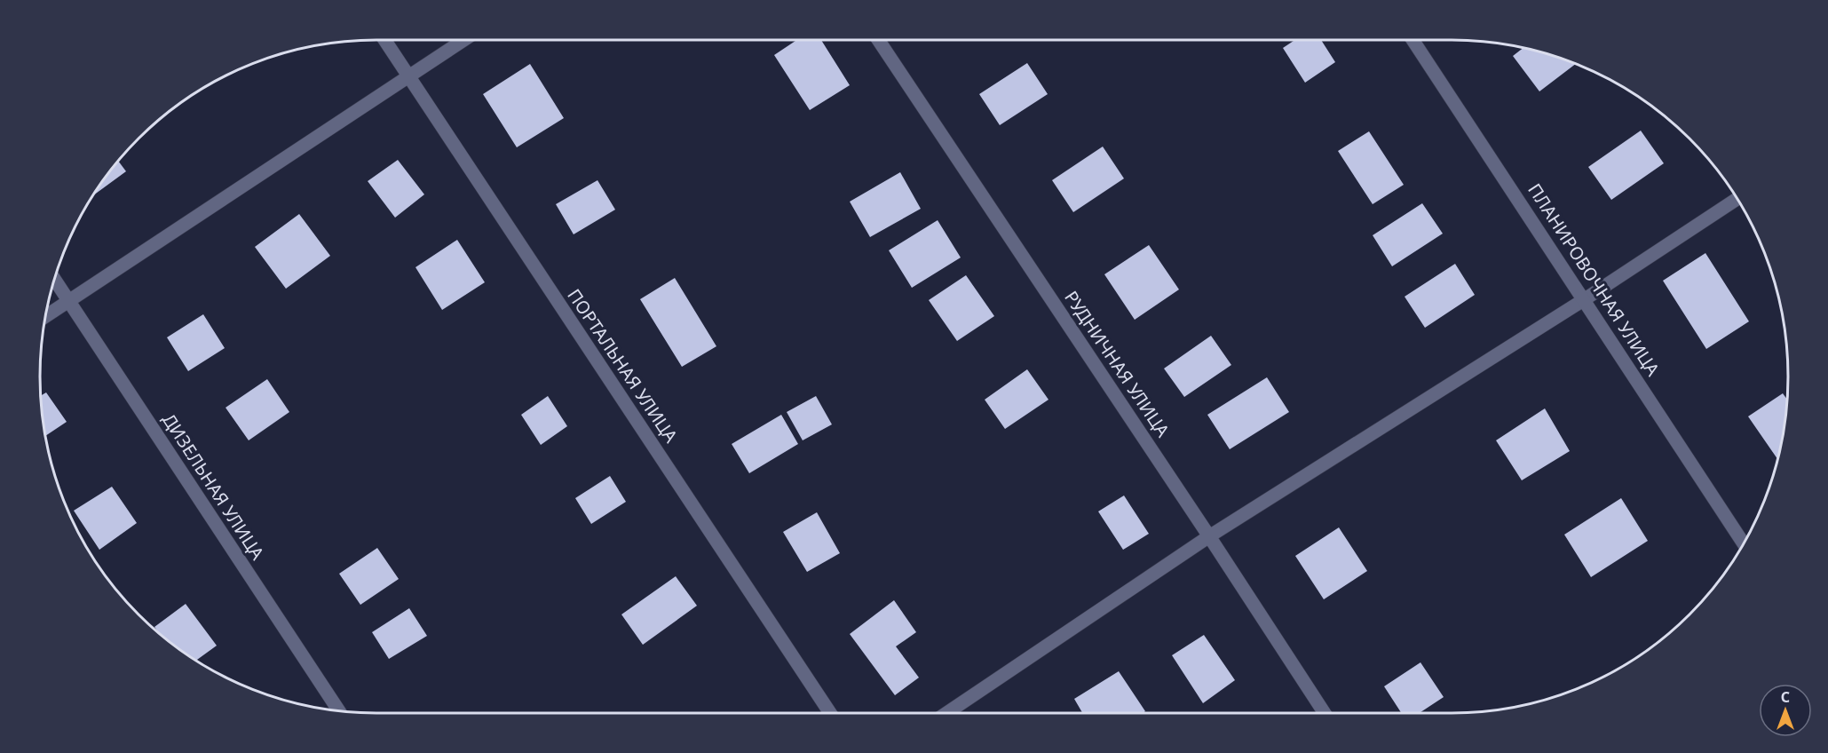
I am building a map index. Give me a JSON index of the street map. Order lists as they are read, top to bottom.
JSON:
{
  "streets": {
    "street": [
      "ПЛАНИРОВОЧНАЯ УЛИЦА",
      "РУДНИЧНАЯ УЛИЦА",
      "ПОРТАЛЬНАЯ УЛИЦА",
      "ДИЗЕЛЬНАЯ УЛИЦА"
    ]
  },
  "north": "top"
}
